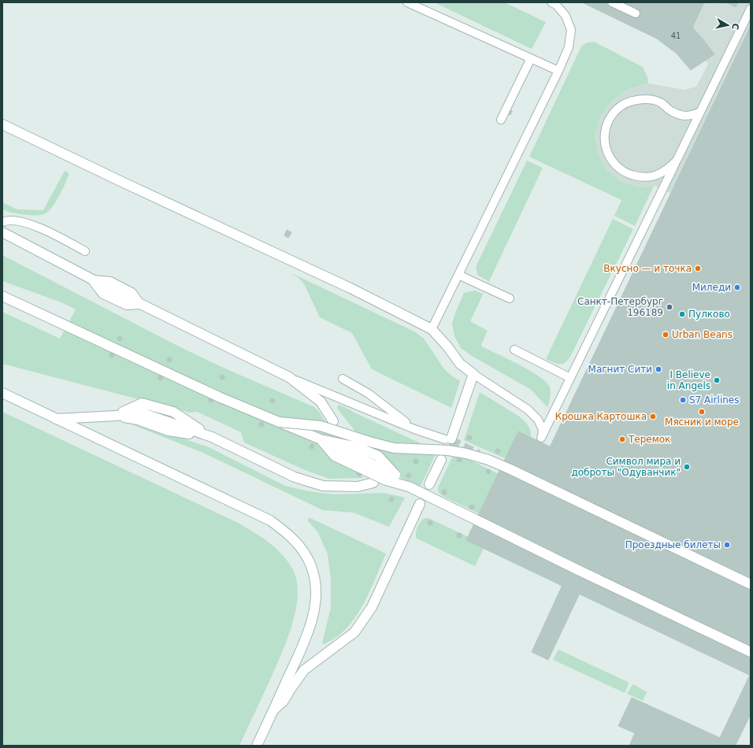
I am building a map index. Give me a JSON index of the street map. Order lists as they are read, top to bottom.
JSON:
{
  "places": [
    "Вкусно — и точка",
    "Миледи",
    "Санкт-Петербург 196189",
    "Пулково",
    "Urban Beans",
    "Магнит Сити",
    "I Believe in Angels",
    "S7 Airlines",
    "Мясник и море",
    "Крошка Картошка",
    "Теремок",
    "Символ мира и доброты \"Одуванчик\"",
    "Проездные билеты"
  ],
  "house_numbers": ["41"],
  "north": "right"
}
